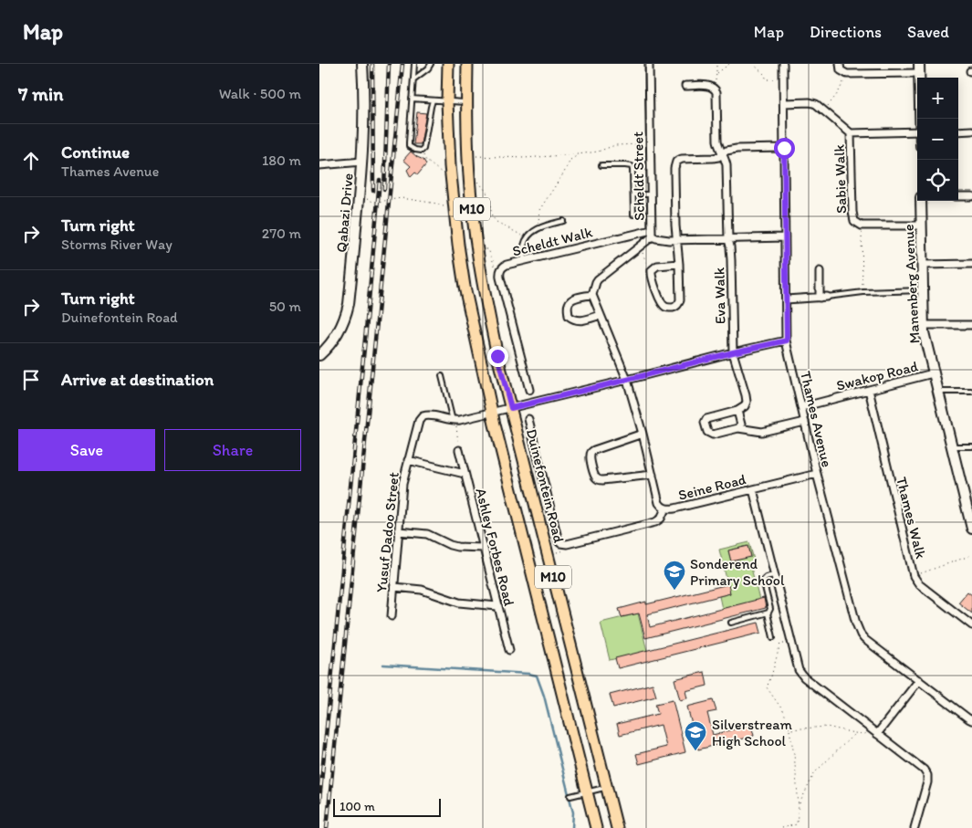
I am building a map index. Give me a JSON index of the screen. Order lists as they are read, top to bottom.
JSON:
{
  "streets": {
    "main road": ["M10", "Duinefontein Road"],
    "street": [
      "Scheldt Street",
      "Sabie Walk",
      "Qabazi Drive",
      "Scheldt Walk",
      "Manenberg Avenue",
      "Eva Walk",
      "Swakop Road",
      "Thames Avenue",
      "Seine Road",
      "Thames Walk",
      "Yusuf Dadoo Street",
      "Ashley Forbes Road"
    ]
  },
  "crossings": [
    ["Scheldt Street", "Scheldt Walk"],
    ["Scheldt Street", "Eva Walk"],
    ["Scheldt Street", "Thames Avenue"],
    ["Sabie Walk", "Manenberg Avenue"],
    ["Sabie Walk", "Thames Avenue"],
    ["M10", "Yusuf Dadoo Street"],
    ["Manenberg Avenue", "Swakop Road"],
    ["Eva Walk", "Yusuf Dadoo Street"],
    ["Swakop Road", "Thames Avenue"],
    ["Swakop Road", "Thames Walk"],
    ["Thames Avenue", "Seine Road"],
    ["Thames Avenue", "Yusuf Dadoo Street"],
    ["Duinefontein Road", "Yusuf Dadoo Street"],
    ["Seine Road", "Yusuf Dadoo Street"]
  ],
  "places": {
    "school or university": ["Sonderend Primary School", "Silverstream High School"]
  },
  "scale_bar": "100 m",
  "page": {
    "header": "Map",
    "nav": ["Map", "Directions", "Saved"],
    "heading": ["7 min", "Walk · 500 m"],
    "map_buttons": ["+", "−"],
    "list": [
      ["Continue", "Thames Avenue", "180 m"],
      ["Turn right", "Storms River Way", "270 m"],
      ["Turn right", "Duinefontein Road", "50 m"],
      "Arrive at destination"
    ],
    "buttons": ["Save", "Share"],
    "scale": "100 m"
  }
}
